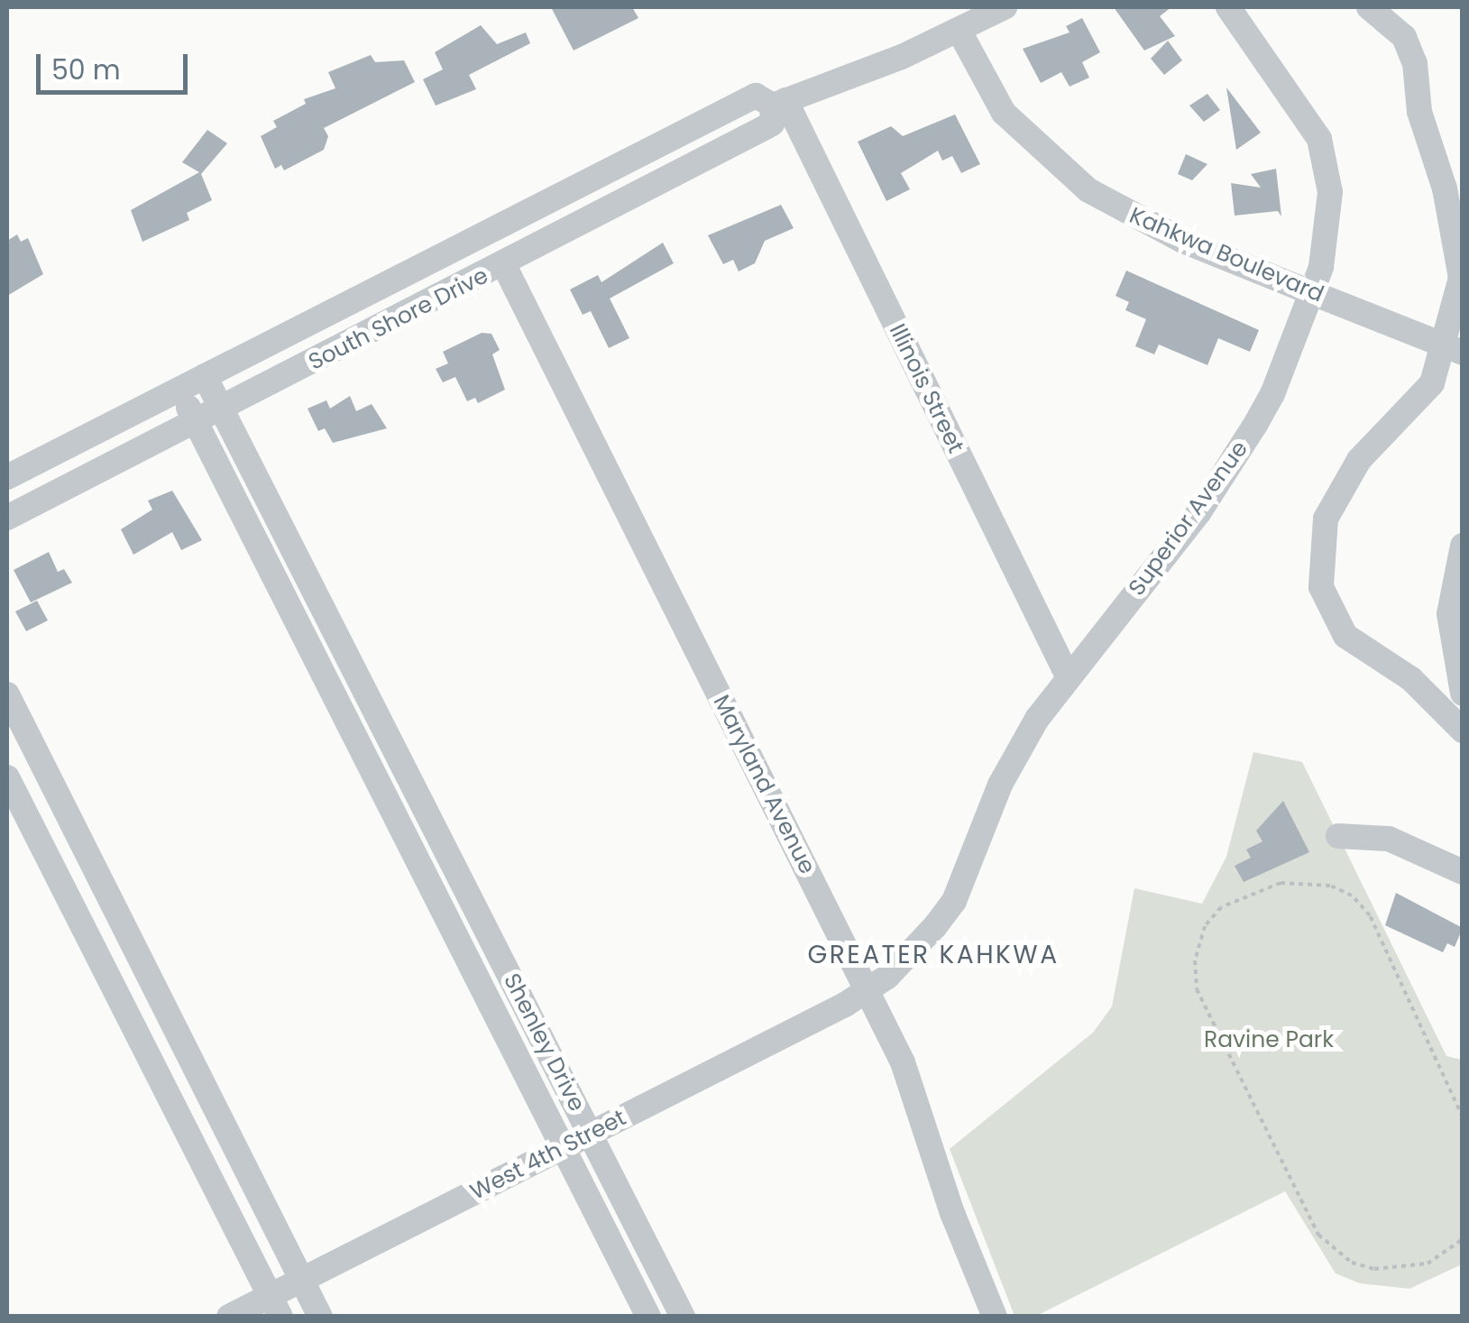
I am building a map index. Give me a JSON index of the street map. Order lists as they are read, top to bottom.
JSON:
{
  "streets": {
    "street": [
      "Kahkwa Boulevard",
      "South Shore Drive",
      "Illinois Street",
      "Superior Avenue",
      "Maryland Avenue",
      "Shenley Drive",
      "West 4th Street"
    ]
  },
  "crossings": [
    ["Kahkwa Boulevard", "South Shore Drive"],
    ["Kahkwa Boulevard", "Superior Avenue"],
    ["South Shore Drive", "Illinois Street"],
    ["South Shore Drive", "Maryland Avenue"],
    ["South Shore Drive", "Shenley Drive"],
    ["Illinois Street", "Superior Avenue"],
    ["Superior Avenue", "Maryland Avenue"],
    ["Superior Avenue", "West 4th Street"],
    ["Maryland Avenue", "West 4th Street"],
    ["Shenley Drive", "West 4th Street"]
  ],
  "districts": ["GREATER KAHKWA"],
  "parks": ["Ravine Park"],
  "scale_bar": "50 m"
}
